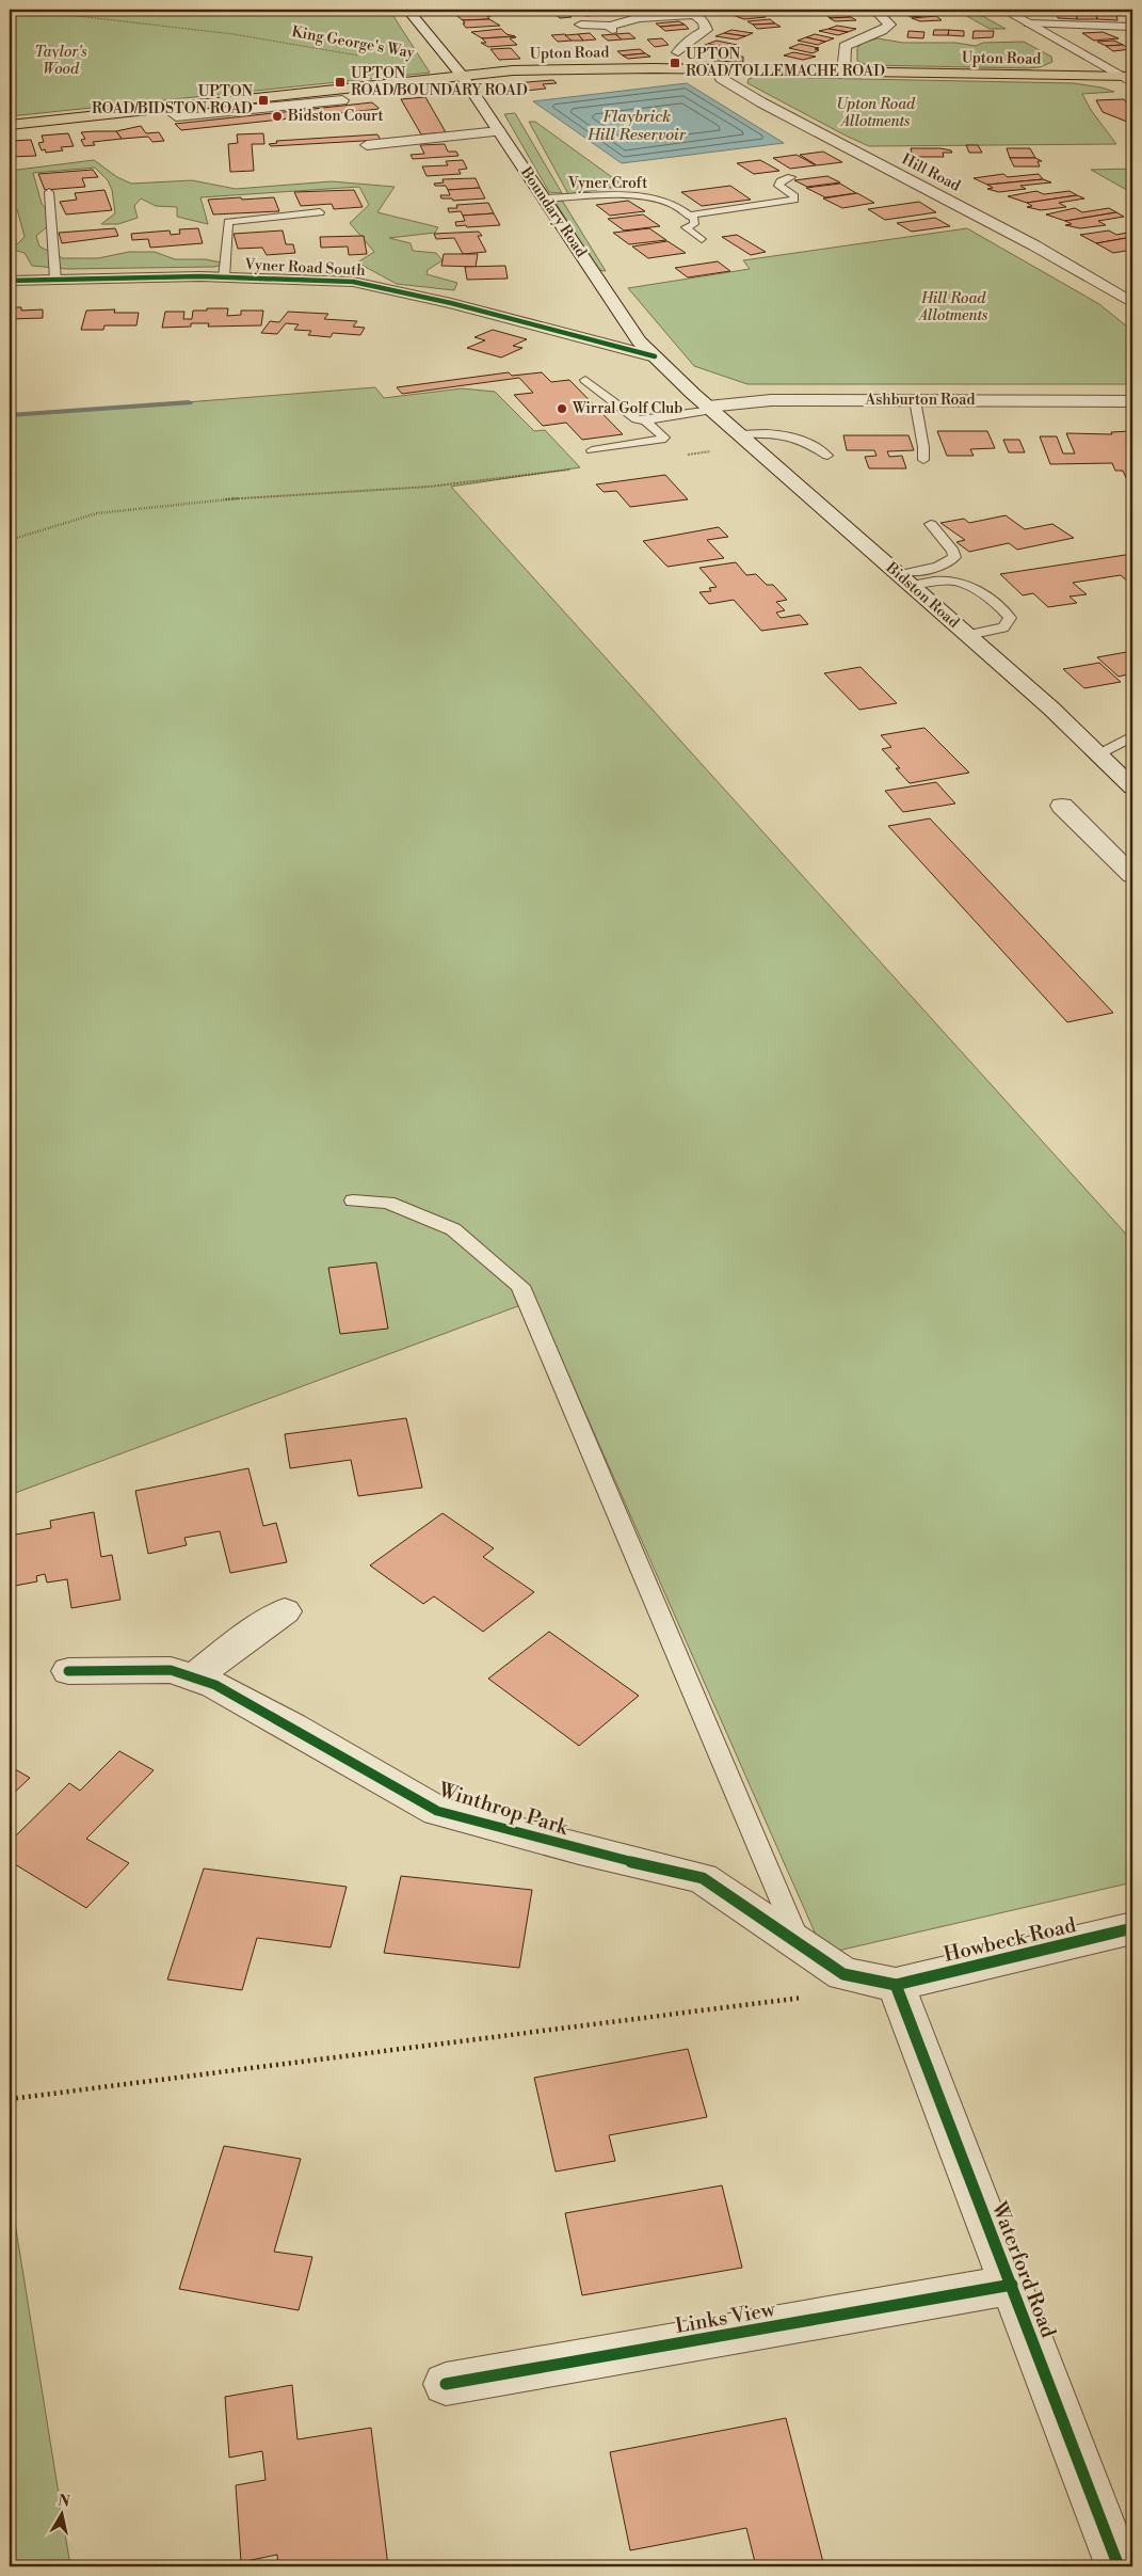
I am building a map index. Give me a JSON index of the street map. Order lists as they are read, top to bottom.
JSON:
{
  "streets": {
    "main road": ["Upton Road"],
    "street": [
      "Hill Road",
      "Boundary Road",
      "Vyner Road South",
      "Ashburton Road",
      "Bidston Road",
      "Winthrop Park",
      "Howbeck Road",
      "Waterford Road",
      "Links View"
    ],
    "lane": ["Vyner Croft"],
    "path": ["King George's Way"]
  },
  "crossings": [
    ["Upton Road", "Hill Road"],
    ["Upton Road", "Boundary Road"],
    ["Vyner Croft", "Boundary Road"],
    ["Boundary Road", "Vyner Road South"],
    ["Boundary Road", "Ashburton Road"],
    ["Boundary Road", "Bidston Road"],
    ["Ashburton Road", "Bidston Road"],
    ["Winthrop Park", "Howbeck Road"],
    ["Winthrop Park", "Waterford Road"],
    ["Howbeck Road", "Waterford Road"],
    ["Waterford Road", "Links View"]
  ],
  "water": ["Flaybrick Hill Reservoir"],
  "parks": ["Taylor's Wood", "Upton Road Allotments", "Hill Road Allotments"],
  "places": {
    "transit": ["UPTON ROAD/TOLLEMACHE ROAD", "UPTON ROAD/BOUNDARY ROAD", "UPTON ROAD/BIDSTON ROAD"],
    "other": ["Bidston Court", "Wirral Golf Club"]
  },
  "north": "top"
}
